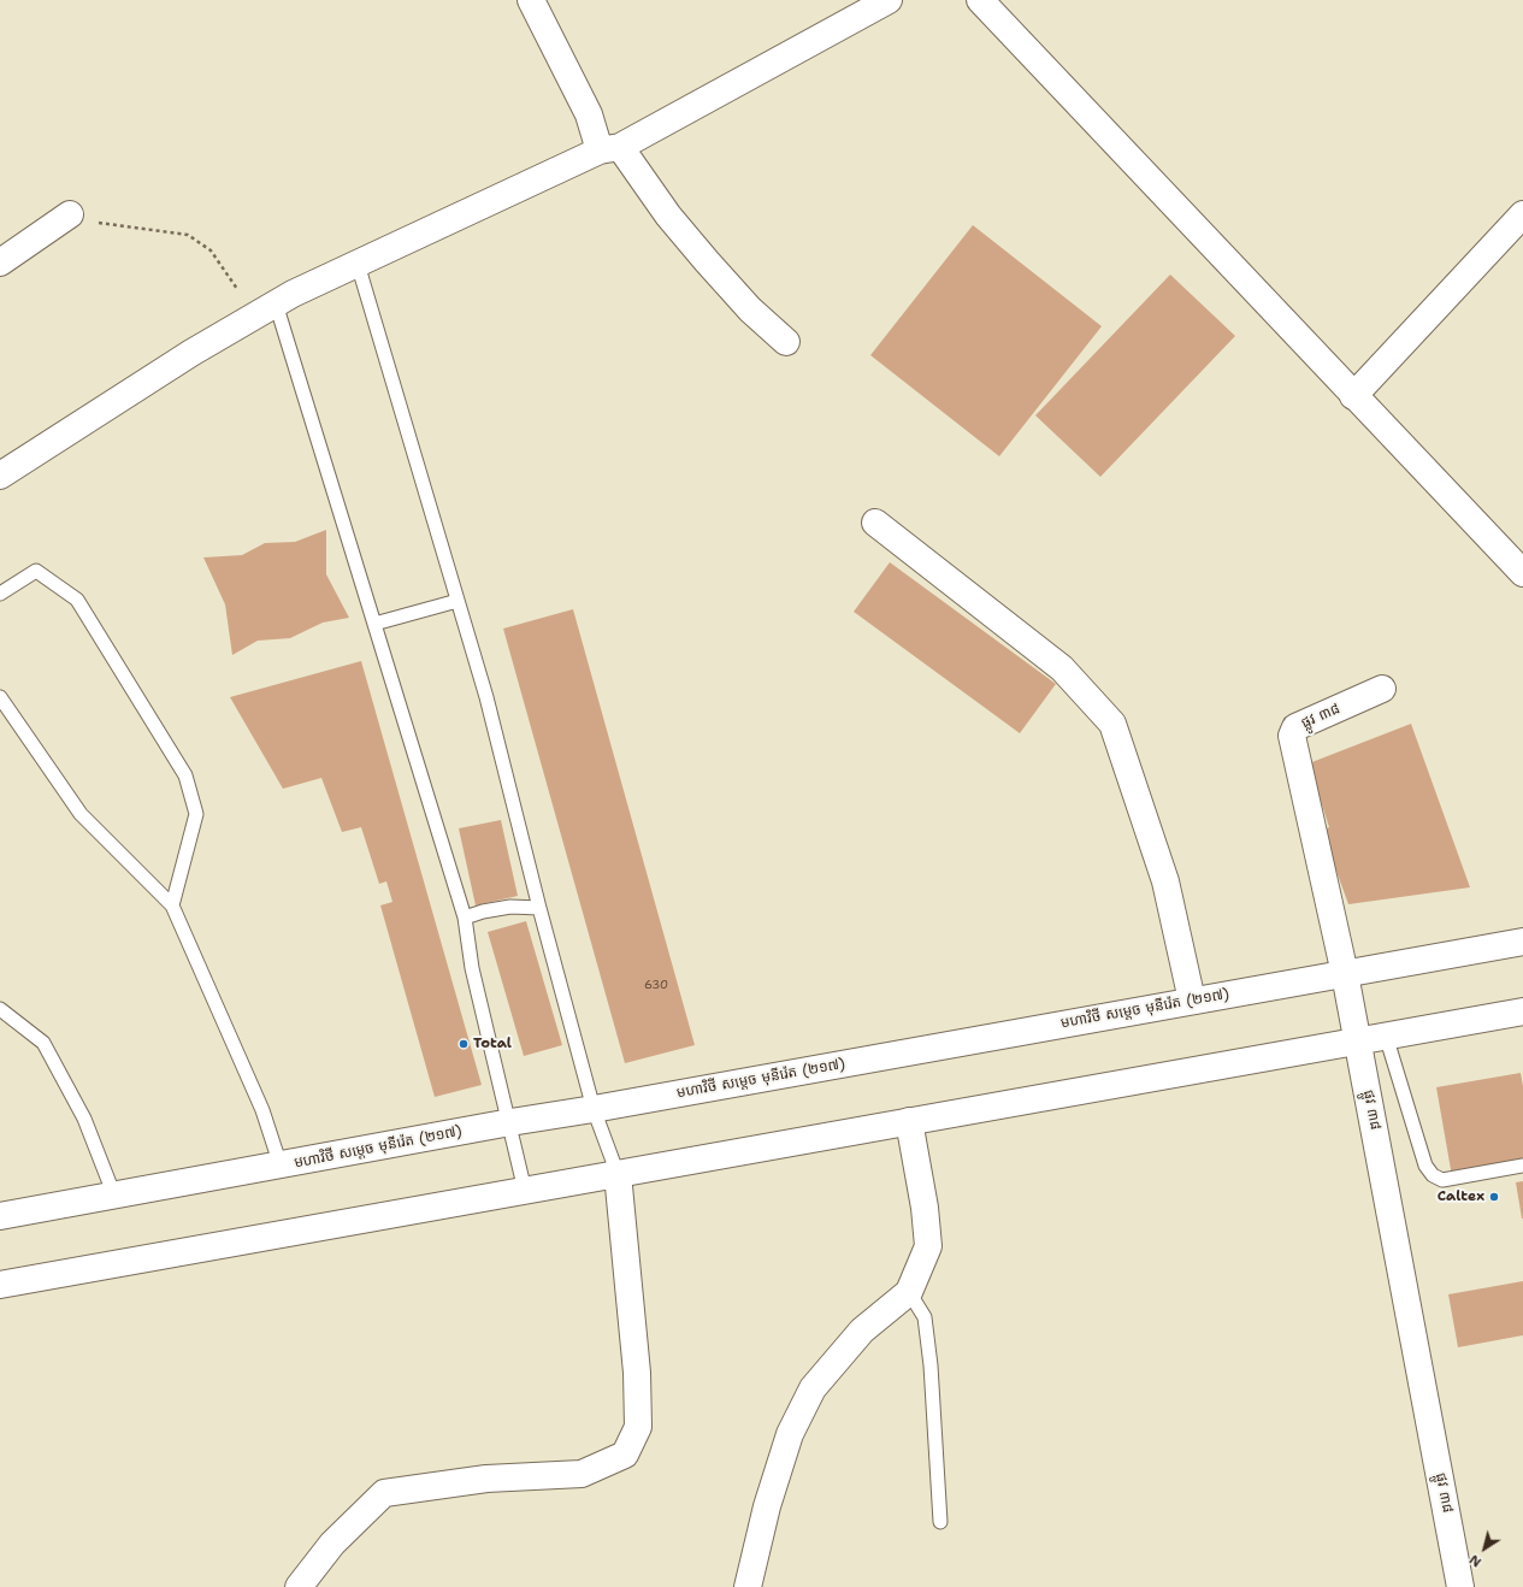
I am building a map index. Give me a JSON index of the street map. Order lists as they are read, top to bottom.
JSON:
{
  "streets": {
    "street": ["ផ្លូវ ៣៨", "មហាវិថី សម្តេច មុនីរ៉េត (២១៧)"]
  },
  "crossings": [
    ["ផ្លូវ ៣៨", "មហាវិថី សម្តេច មុនីរ៉េត (២១៧)"]
  ],
  "places": ["Total", "Caltex"],
  "house_numbers": ["630"],
  "north": "bottom left"
}
